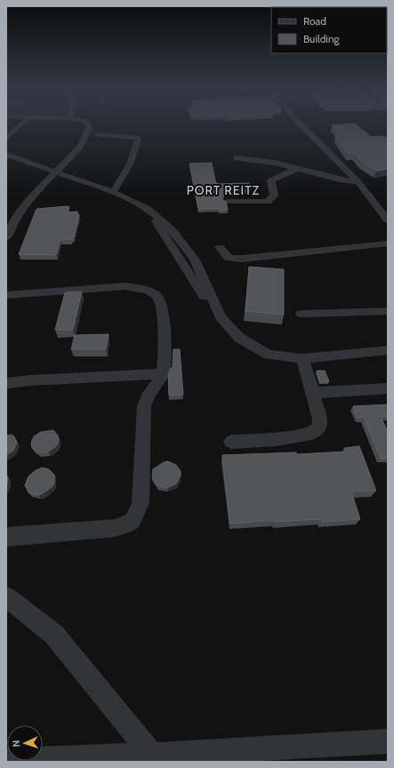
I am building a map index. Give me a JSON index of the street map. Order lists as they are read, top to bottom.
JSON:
{
  "districts": ["PORT REITZ"],
  "legend": ["Road", "Building"],
  "north": "left"
}
